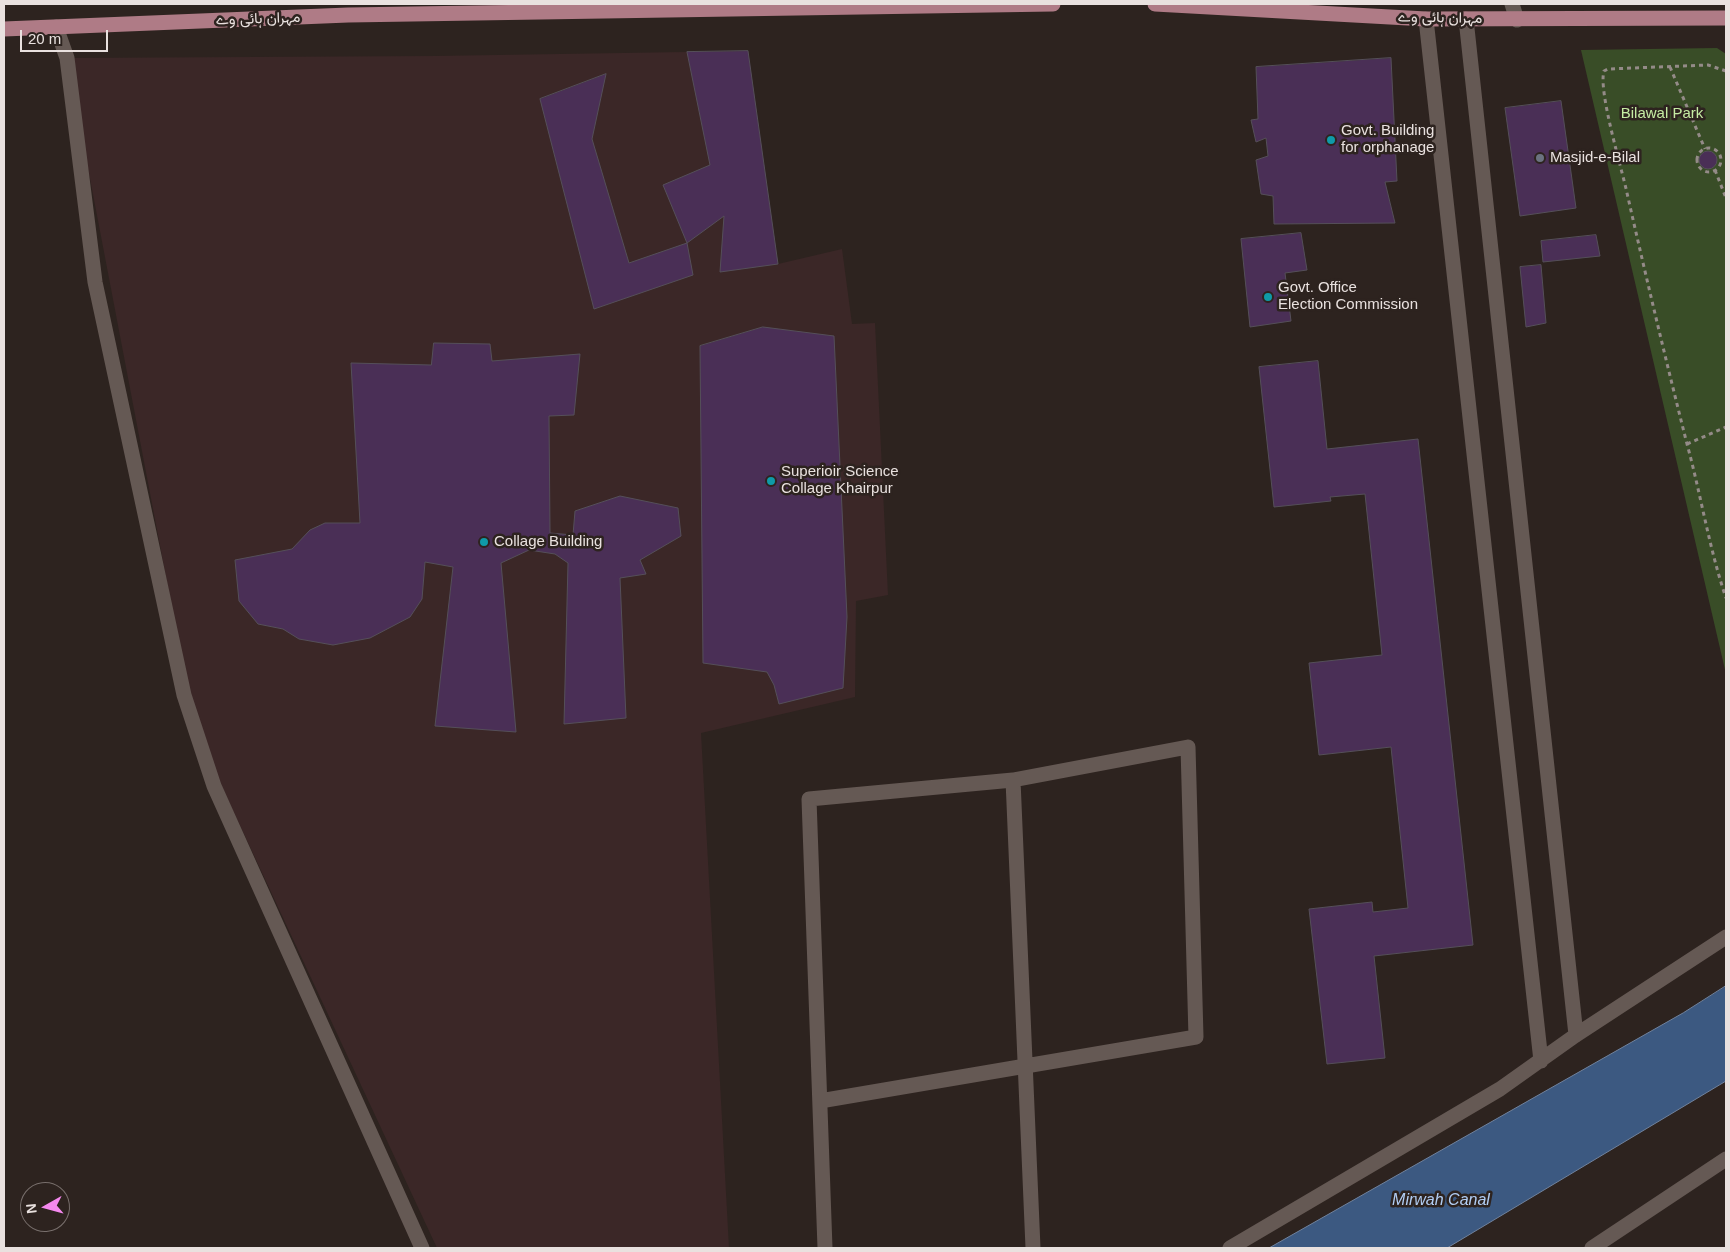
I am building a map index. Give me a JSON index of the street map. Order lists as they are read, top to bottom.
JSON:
{
  "streets": {
    "main road": ["مہران ہائی وے"]
  },
  "water": ["Mirwah Canal"],
  "parks": ["Bilawal Park"],
  "places": [
    "Govt. Building for orphanage",
    "Masjid-e-Bilal",
    "Govt. Office Election Commission",
    "Superioir Science Collage Khairpur",
    "Collage Building"
  ],
  "scale_bar": "20 m",
  "north": "left"
}
